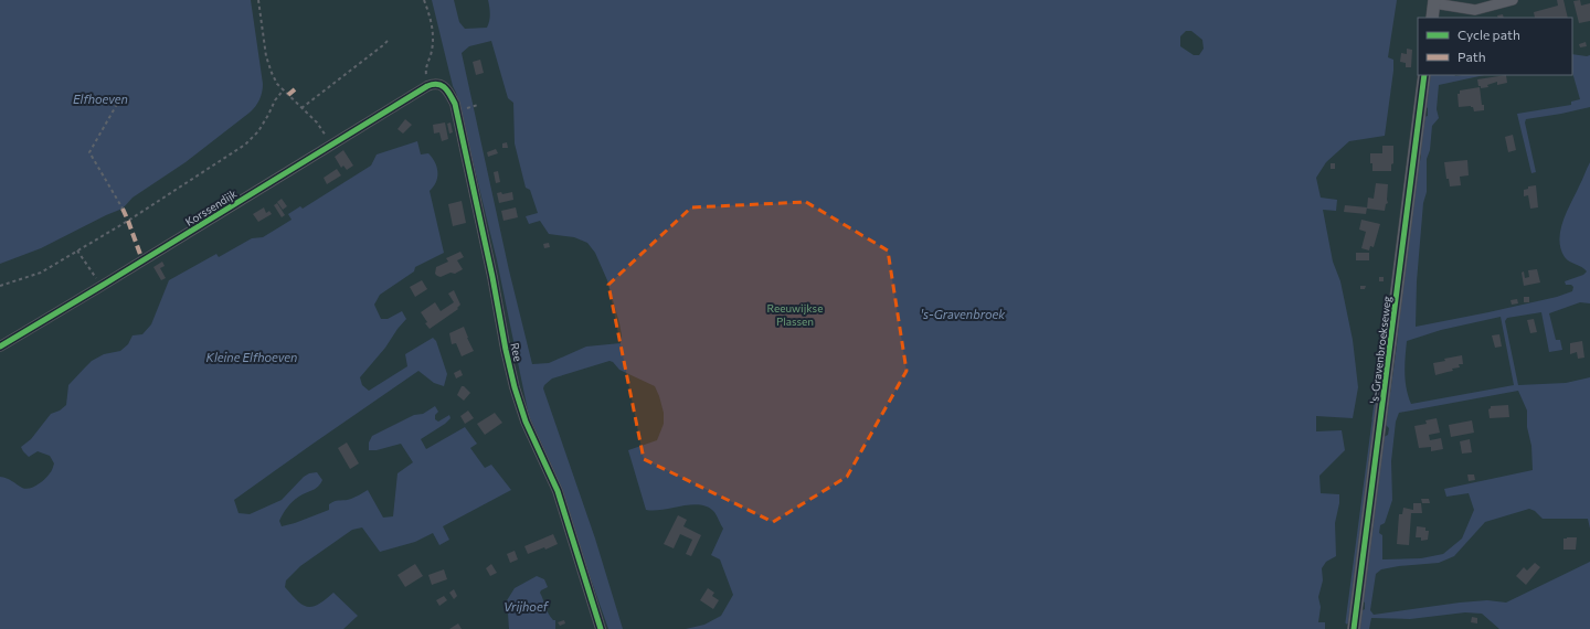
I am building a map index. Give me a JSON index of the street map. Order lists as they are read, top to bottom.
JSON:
{
  "streets": {
    "street": ["Korssendijk", "'s-Gravenbroekseweg", "Ree"]
  },
  "crossings": [
    ["Korssendijk", "Ree"]
  ],
  "water": [
    "Elfhoeven",
    "'s-Gravenbroek",
    "Kleine Elfhoeven",
    "Vrijhoef"
  ],
  "parks": ["Reeuwijkse Plassen"],
  "legend": ["Cycle path", "Path"]
}
